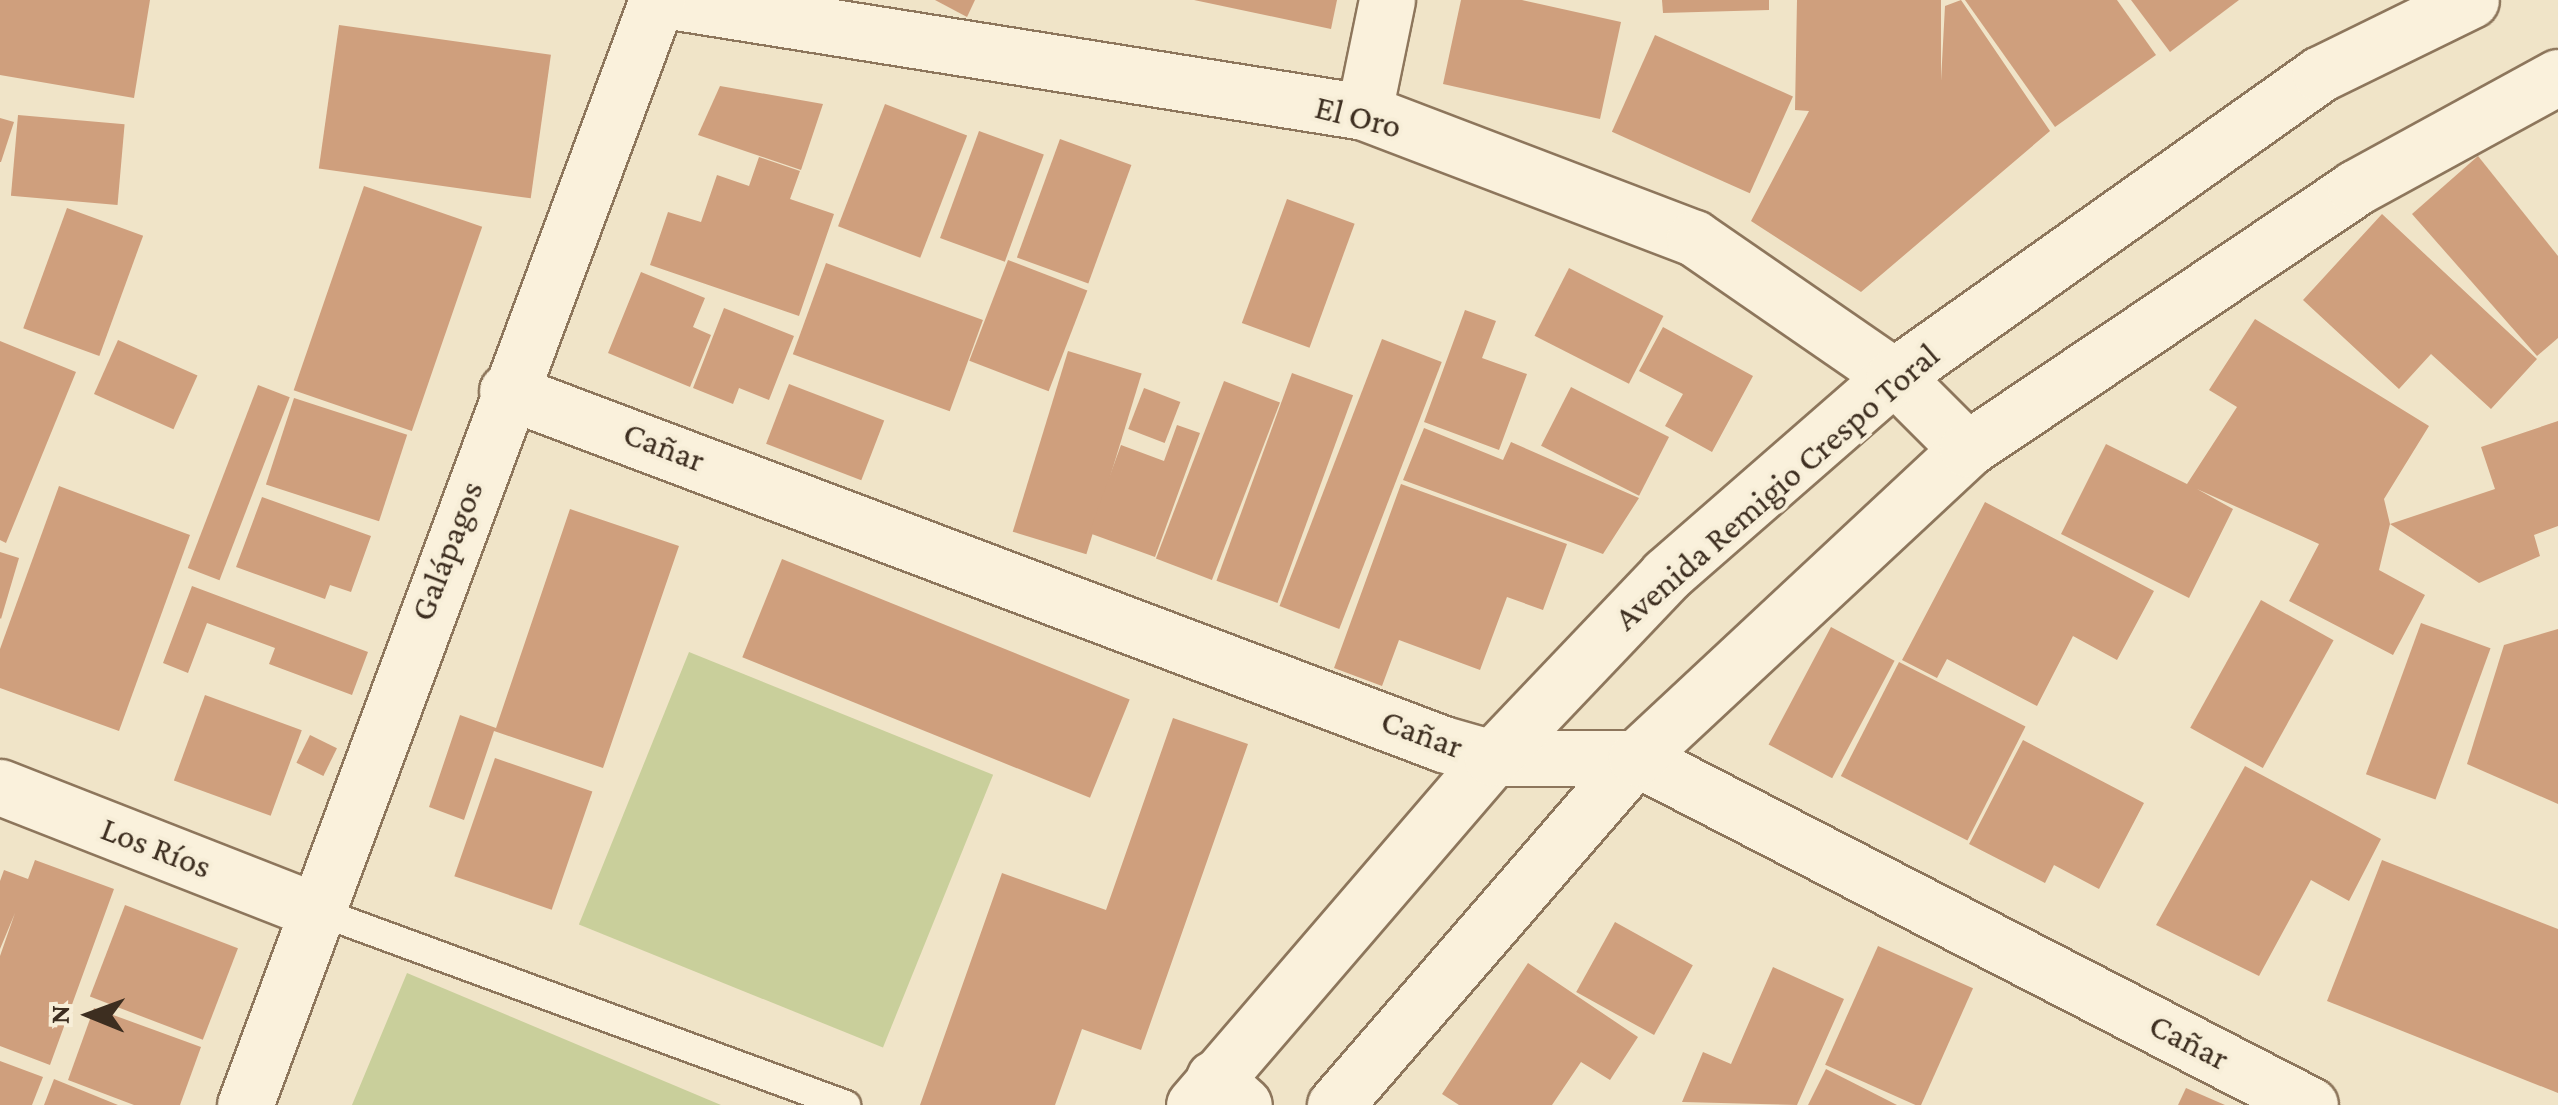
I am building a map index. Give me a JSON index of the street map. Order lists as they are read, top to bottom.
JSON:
{
  "streets": {
    "street": [
      "El Oro",
      "Cañar",
      "Avenida Remigio Crespo Toral",
      "Galápagos",
      "Los Ríos"
    ]
  },
  "crossings": [
    ["El Oro", "Avenida Remigio Crespo Toral"],
    ["El Oro", "Galápagos"],
    ["Cañar", "Avenida Remigio Crespo Toral"],
    ["Cañar", "Galápagos"],
    ["Galápagos", "Los Ríos"]
  ],
  "north": "left"
}
